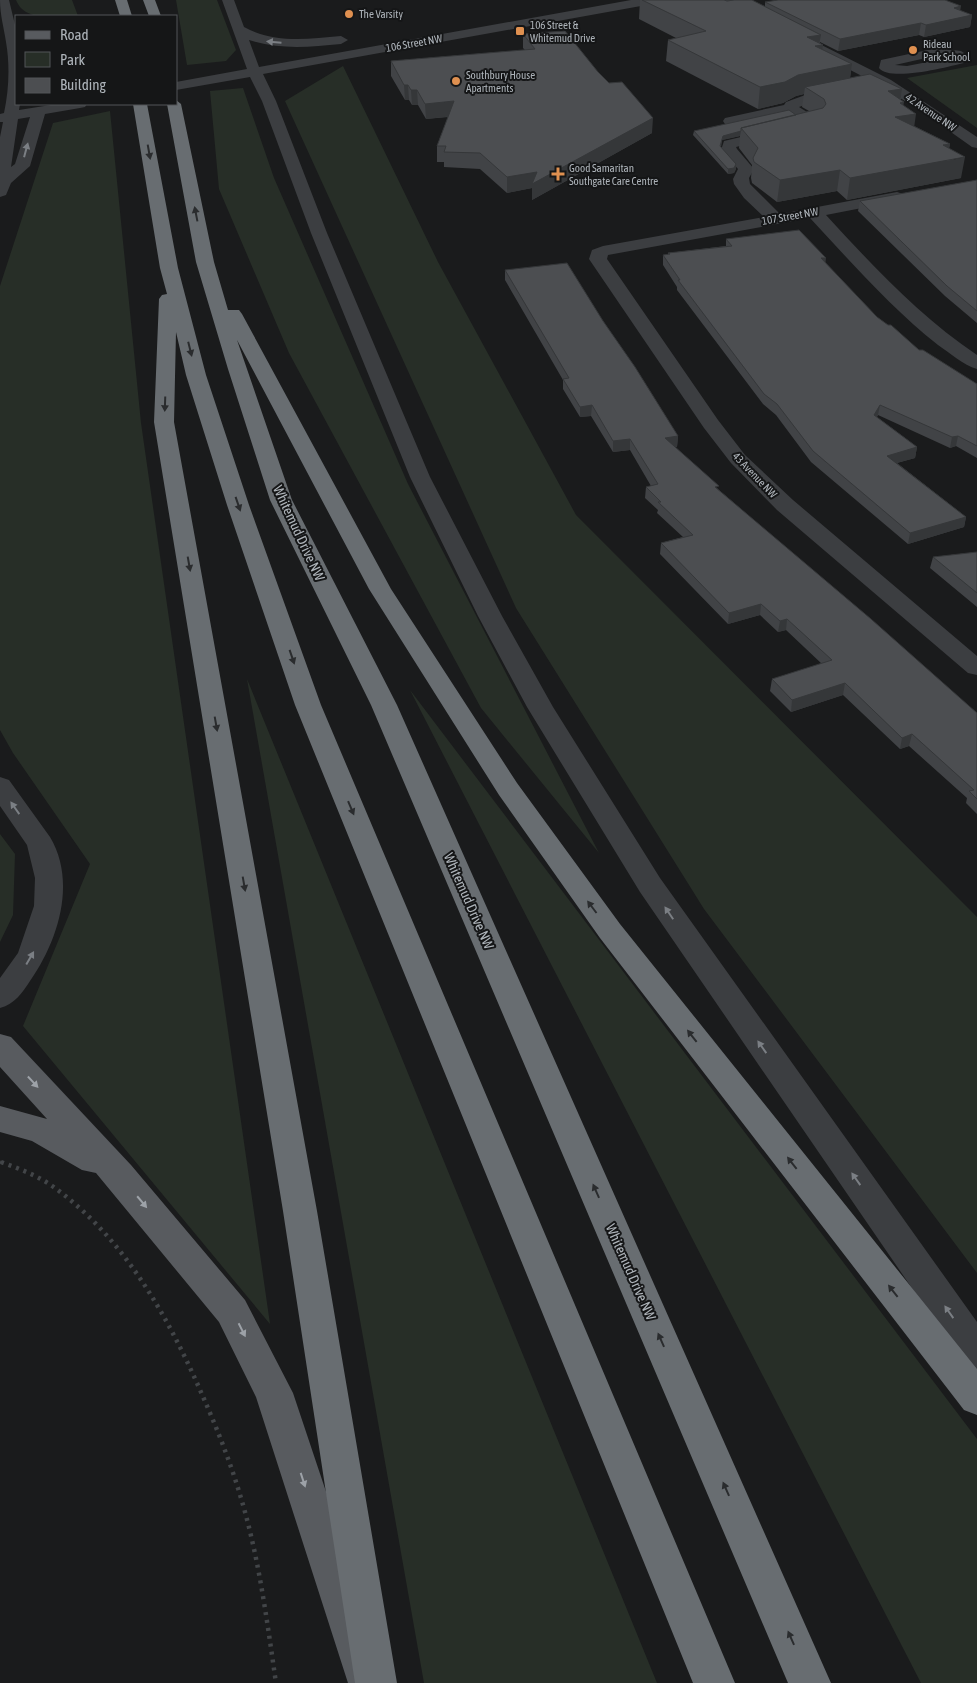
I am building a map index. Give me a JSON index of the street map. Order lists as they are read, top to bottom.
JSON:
{
  "streets": {
    "highway": ["Whitemud Drive NW"],
    "street": [
      "106 Street NW",
      "42 Avenue NW",
      "107 Street NW",
      "43 Avenue NW"
    ]
  },
  "crossings": [
    ["107 Street NW", "43 Avenue NW"]
  ],
  "places": {
    "other": ["The Varsity", "Rideau Park School", "Southbury House Apartments"],
    "transit": ["106 Street & Whitemud Drive"],
    "health": ["Good Samaritan Southgate Care Centre"]
  },
  "legend": ["Road", "Park", "Building"]
}
